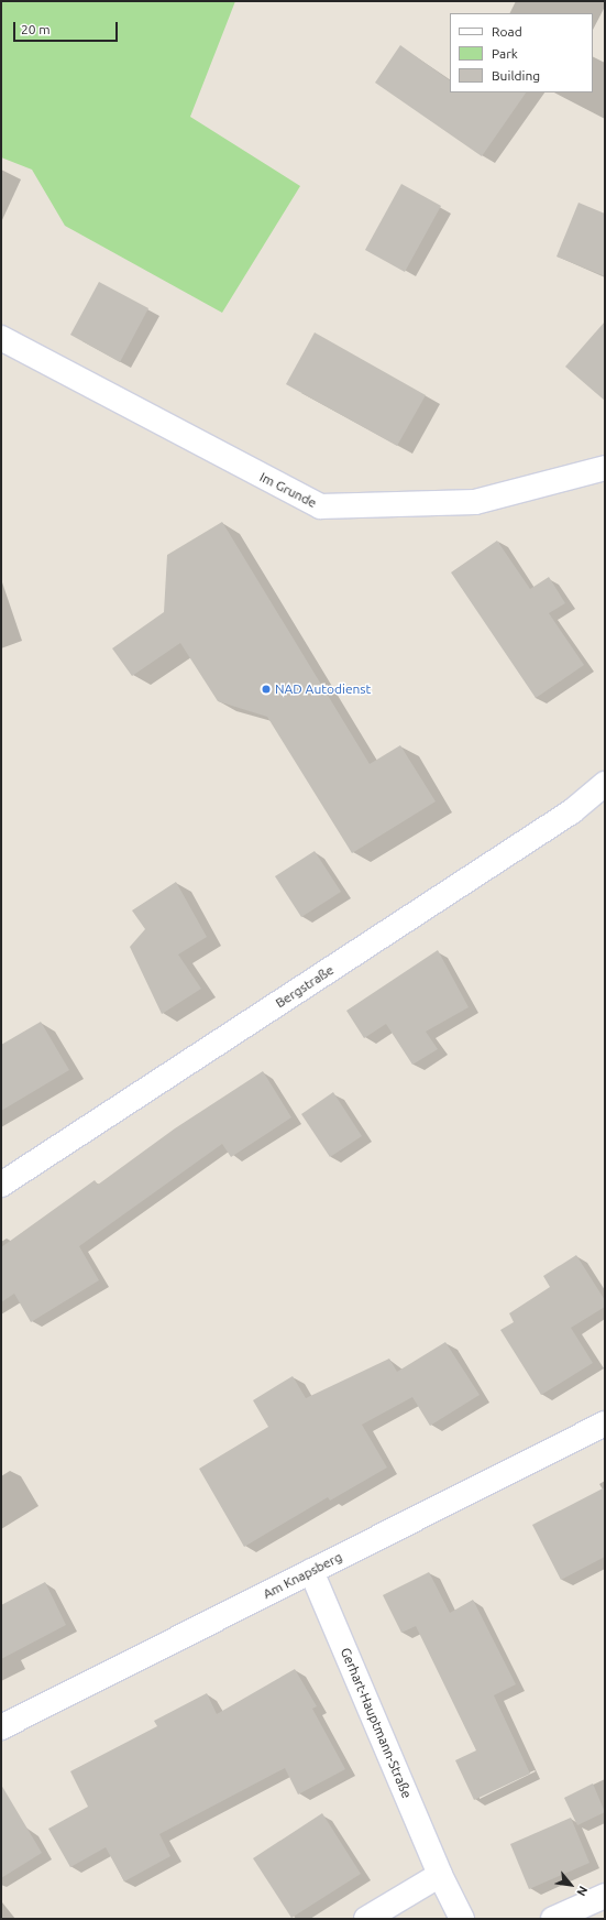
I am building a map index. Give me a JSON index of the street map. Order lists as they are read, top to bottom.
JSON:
{
  "streets": {
    "street": [
      "Im Grunde",
      "Bergstraße",
      "Am Knapsberg",
      "Gerhart-Hauptmann-Straße"
    ]
  },
  "crossings": [
    ["Am Knapsberg", "Gerhart-Hauptmann-Straße"]
  ],
  "places": ["NAD Autodienst"],
  "legend": ["Road", "Park", "Building"],
  "scale_bar": "20 m",
  "north": "bottom right"
}
